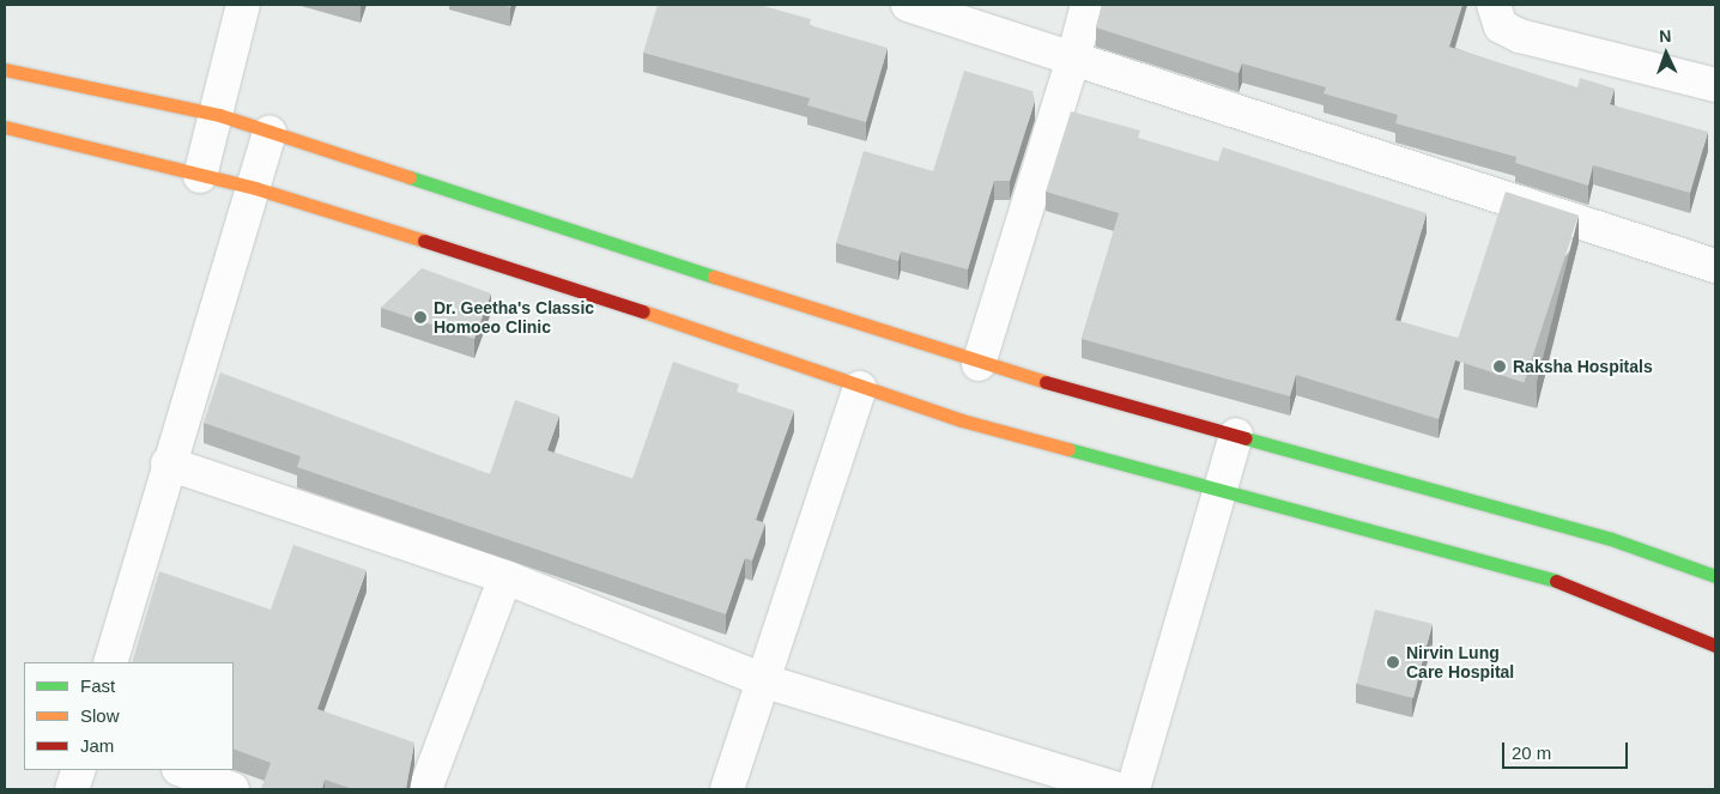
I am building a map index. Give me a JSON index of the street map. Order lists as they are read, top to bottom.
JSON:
{
  "places": ["Dr. Geetha's Classic Homoeo Clinic", "Raksha Hospitals", "Nirvin Lung Care Hospital"],
  "legend": ["Fast", "Slow", "Jam"],
  "scale_bar": "20 m",
  "north": "top"
}
